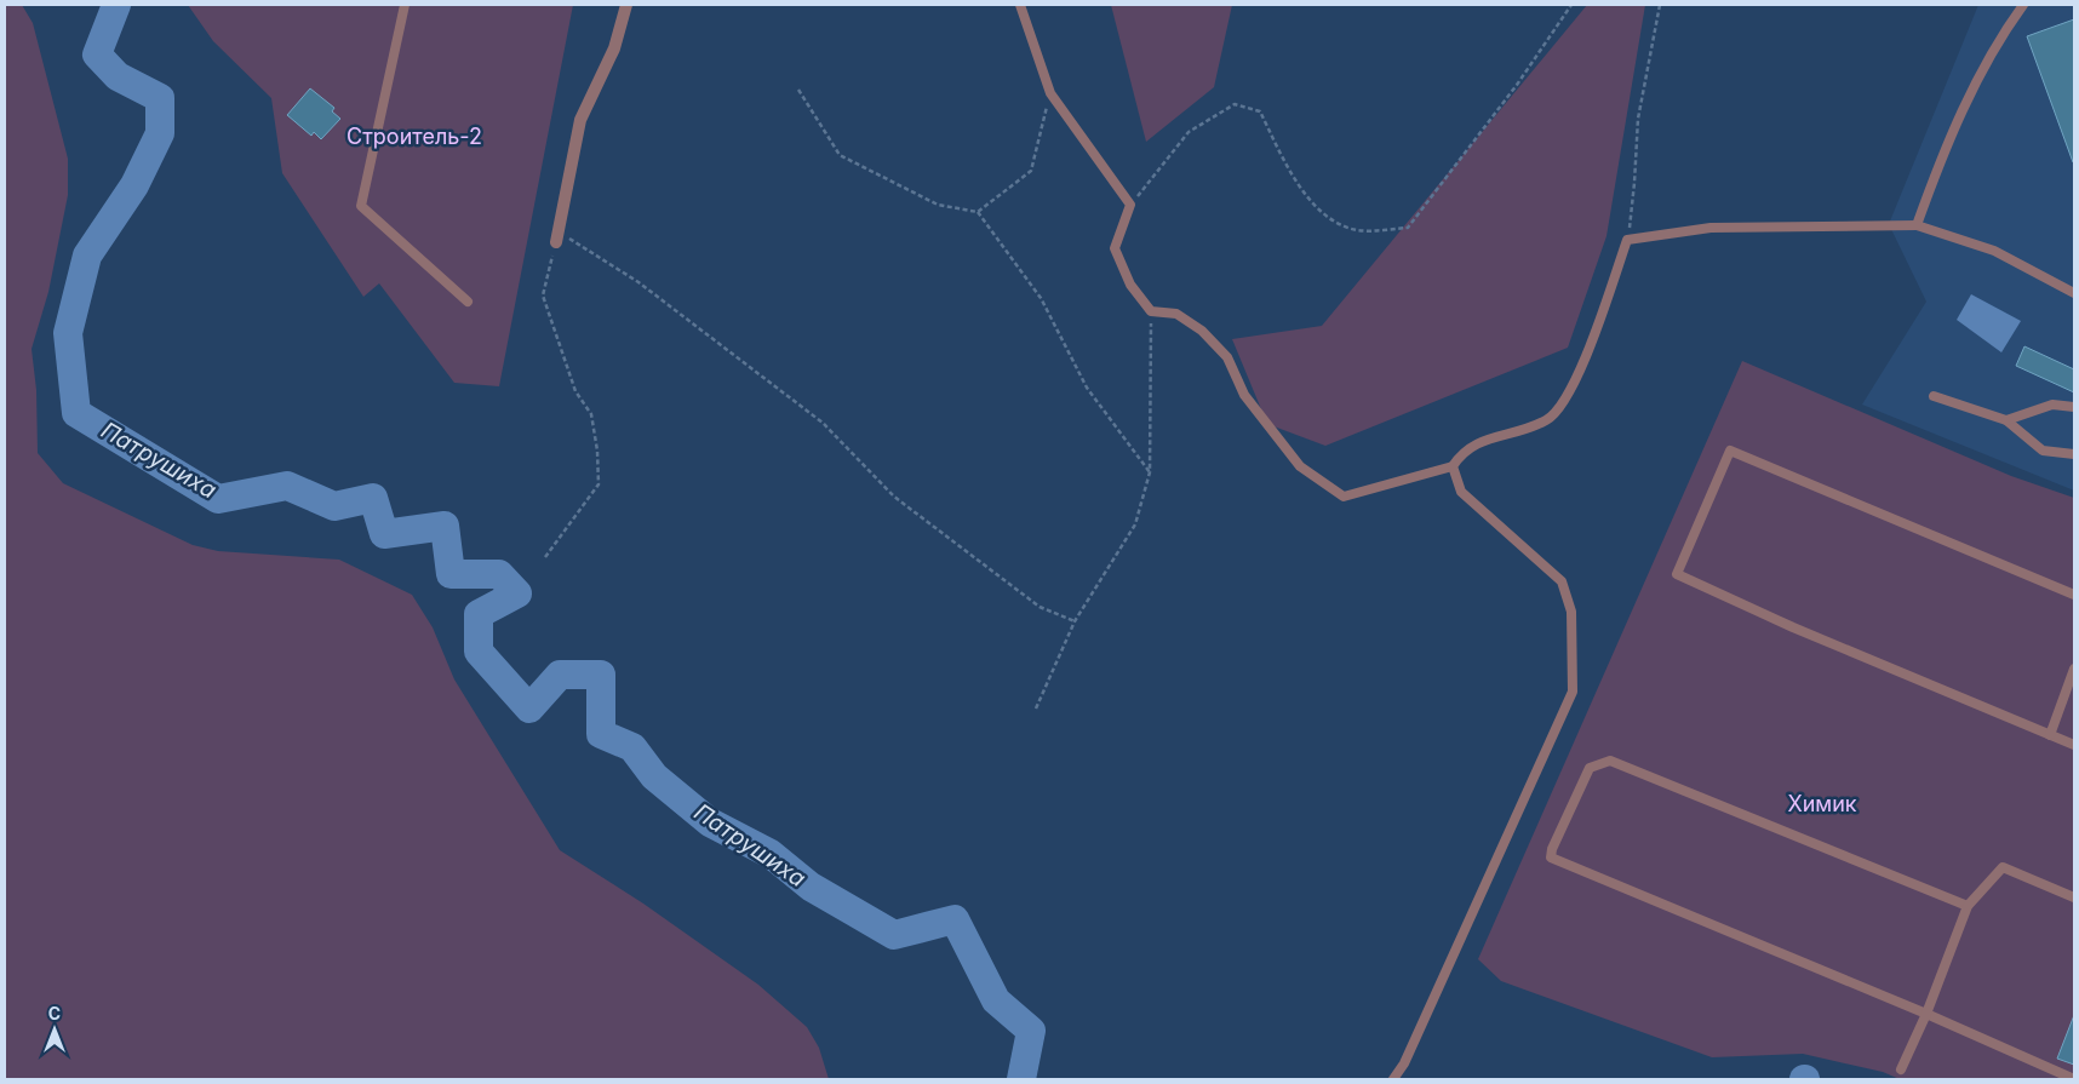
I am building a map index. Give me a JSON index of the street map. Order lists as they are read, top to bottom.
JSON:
{
  "water": ["Патрушиха"],
  "parks": ["Строитель-2", "Химик"],
  "north": "top"
}
